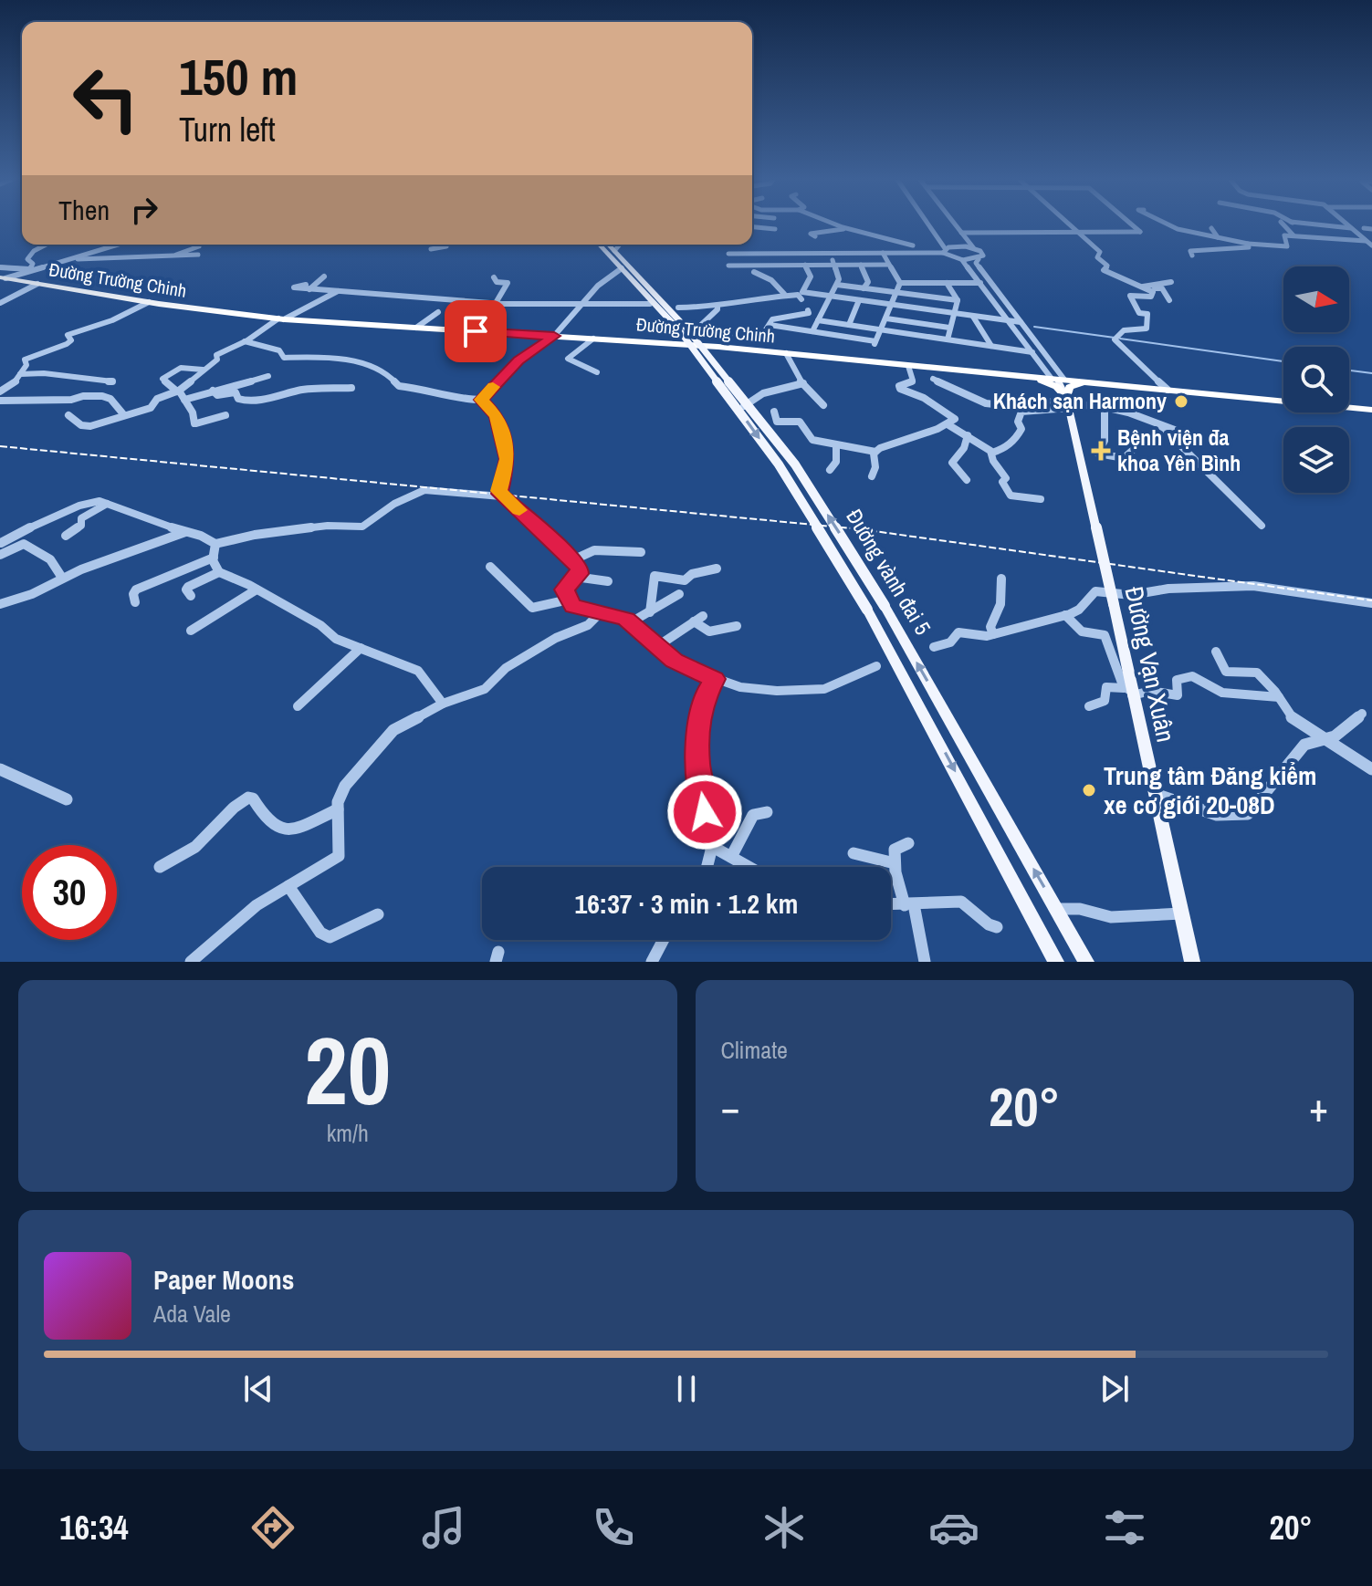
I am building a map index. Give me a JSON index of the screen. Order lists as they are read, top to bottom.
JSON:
{
  "streets": {
    "highway": ["Đường Trường Chinh"],
    "main road": ["Đường vành đai 5", "Đường Vạn Xuân"]
  },
  "crossings": [
    ["Đường Trường Chinh", "Đường Vạn Xuân"]
  ],
  "places": {
    "other": ["Khách sạn Harmony", "Trung tâm Đăng kiểm xe cơ giới 20-08D"],
    "health": ["Bệnh viện đa khoa Yên Bình"]
  },
  "north": "right",
  "page": {
    "turn": ["150 m", "Turn left"],
    "then": "Then",
    "limit": "30",
    "trip": "16:37 · 3 min · 1.2 km",
    "tile": [
      ["20", "km/h"],
      "Climate"
    ],
    "heat": ["−", "20°", "+"],
    "song": ["Paper Moons", "Ada Vale"],
    "tabs": ["16:34", "20°"]
  }
}
